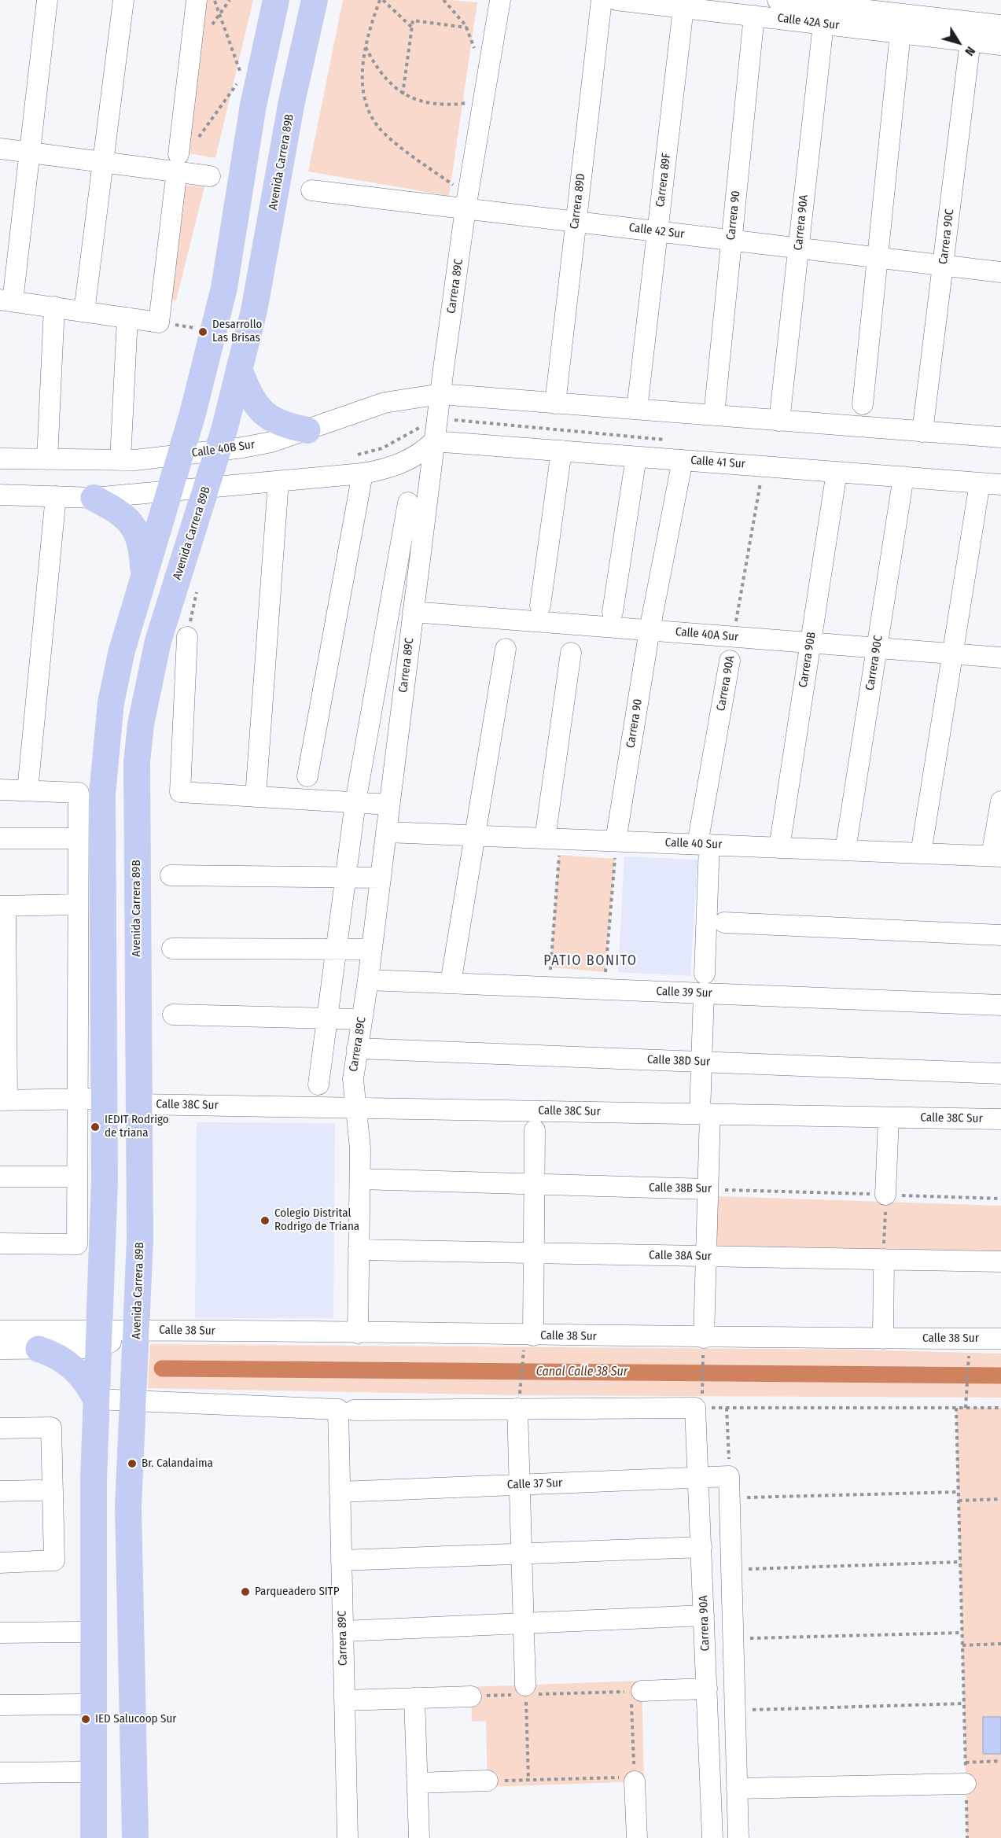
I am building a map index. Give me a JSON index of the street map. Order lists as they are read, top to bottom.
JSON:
{
  "streets": {
    "main road": ["Avenida Carrera 89B"],
    "street": [
      "Calle 42A Sur",
      "Carrera 89F",
      "Carrera 89D",
      "Carrera 90",
      "Carrera 90A",
      "Calle 42 Sur",
      "Carrera 90C",
      "Carrera 89C",
      "Calle 40B Sur",
      "Calle 41 Sur",
      "Calle 40A Sur",
      "Carrera 90B",
      "Calle 40 Sur",
      "Calle 39 Sur",
      "Calle 38D Sur",
      "Calle 38C Sur",
      "Calle 38B Sur",
      "Calle 38A Sur",
      "Calle 38 Sur",
      "Calle 37 Sur"
    ]
  },
  "crossings": [
    ["Calle 42A Sur", "Carrera 89F"],
    ["Calle 42A Sur", "Carrera 90"],
    ["Calle 42A Sur", "Carrera 90A"],
    ["Calle 42A Sur", "Carrera 90C"],
    ["Avenida Carrera 89B", "Calle 40B Sur"],
    ["Avenida Carrera 89B", "Calle 38C Sur"],
    ["Avenida Carrera 89B", "Calle 38 Sur"],
    ["Carrera 89F", "Calle 42 Sur"],
    ["Carrera 89D", "Calle 42 Sur"],
    ["Carrera 90", "Calle 42 Sur"],
    ["Carrera 90", "Calle 41 Sur"],
    ["Carrera 90", "Calle 40A Sur"],
    ["Carrera 90", "Calle 40 Sur"],
    ["Carrera 90A", "Calle 42 Sur"],
    ["Carrera 90A", "Calle 40 Sur"],
    ["Carrera 90A", "Calle 39 Sur"],
    ["Carrera 90A", "Calle 38D Sur"],
    ["Carrera 90A", "Calle 38C Sur"],
    ["Carrera 90A", "Calle 38B Sur"],
    ["Carrera 90A", "Calle 38A Sur"],
    ["Carrera 90A", "Calle 38 Sur"],
    ["Carrera 90A", "Calle 37 Sur"],
    ["Calle 42 Sur", "Carrera 90C"],
    ["Calle 42 Sur", "Carrera 89C"],
    ["Carrera 90C", "Calle 41 Sur"],
    ["Carrera 90C", "Calle 40A Sur"],
    ["Carrera 90C", "Calle 40 Sur"],
    ["Carrera 89C", "Calle 40B Sur"],
    ["Carrera 89C", "Calle 41 Sur"],
    ["Carrera 89C", "Calle 40A Sur"],
    ["Carrera 89C", "Calle 40 Sur"],
    ["Carrera 89C", "Calle 39 Sur"],
    ["Carrera 89C", "Calle 38D Sur"],
    ["Carrera 89C", "Calle 38C Sur"],
    ["Carrera 89C", "Calle 38B Sur"],
    ["Carrera 89C", "Calle 38A Sur"],
    ["Carrera 89C", "Calle 38 Sur"],
    ["Carrera 89C", "Calle 37 Sur"],
    ["Calle 41 Sur", "Carrera 90B"],
    ["Calle 40A Sur", "Carrera 90B"],
    ["Carrera 90B", "Calle 40 Sur"]
  ],
  "districts": ["PATIO BONITO"],
  "water": ["Canal Calle 38 Sur"],
  "places": [
    "Desarrollo Las Brisas",
    "IEDIT Rodrigo de triana",
    "Colegio Distrital Rodrigo de Triana",
    "Br. Calandaima",
    "Parqueadero SITP",
    "IED Salucoop Sur"
  ],
  "north": "bottom right"
}
